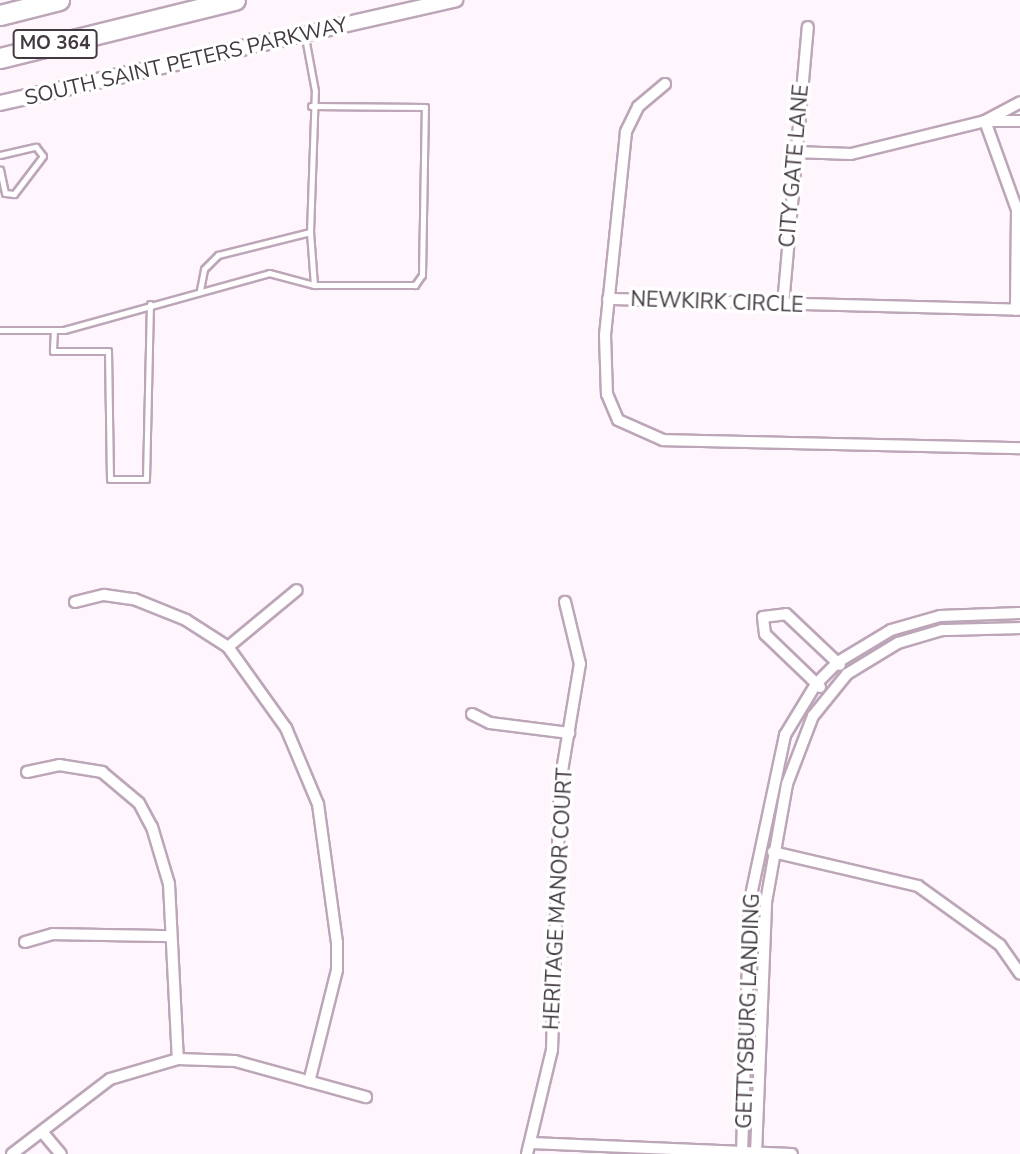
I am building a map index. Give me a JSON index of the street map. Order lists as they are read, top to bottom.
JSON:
{
  "streets": {
    "highway": ["MO 364"],
    "main road": ["SOUTH SAINT PETERS PARKWAY"],
    "street": [
      "CITY GATE LANE",
      "NEWKIRK CIRCLE",
      "HERITAGE MANOR COURT",
      "GETTYSBURG LANDING"
    ]
  },
  "crossings": [
    ["CITY GATE LANE", "NEWKIRK CIRCLE"]
  ]
}
